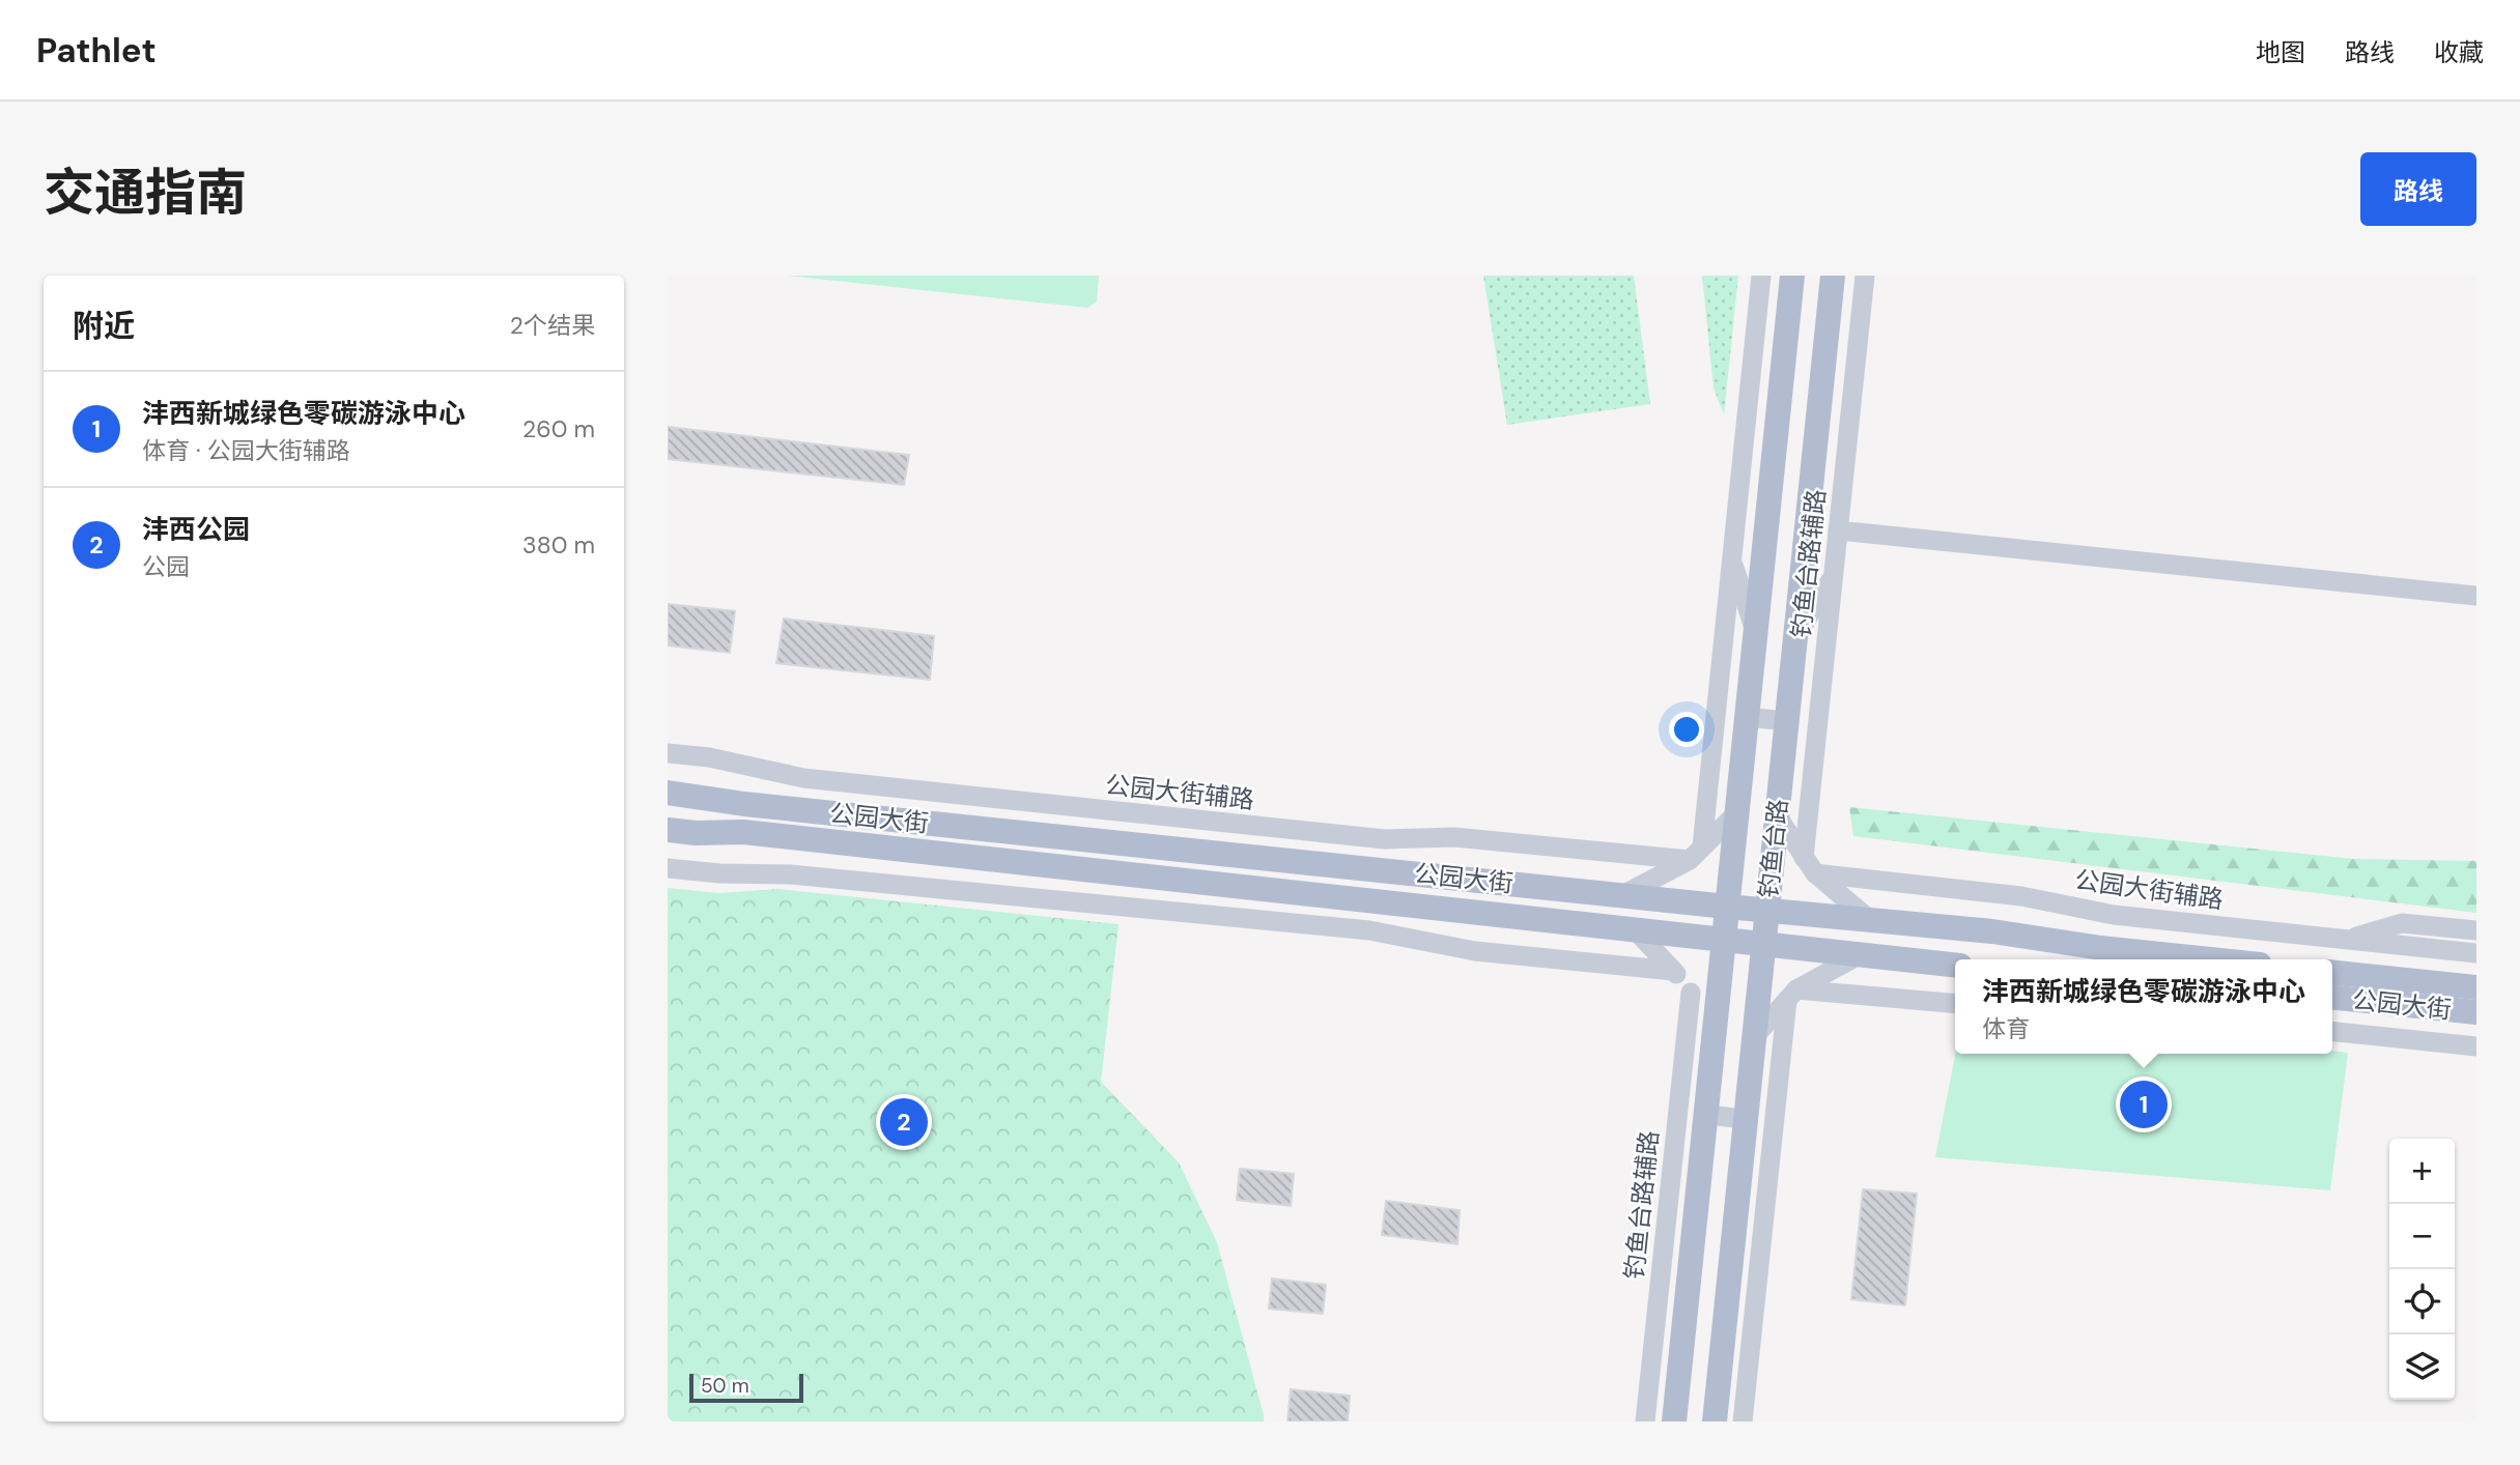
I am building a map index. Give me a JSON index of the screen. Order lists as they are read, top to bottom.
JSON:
{
  "streets": {
    "main road": ["公园大街", "钓鱼台路"],
    "street": ["钓鱼台路辅路", "公园大街辅路"]
  },
  "crossings": [
    ["钓鱼台路辅路", "公园大街辅路"],
    ["公园大街", "钓鱼台路"]
  ],
  "scale_bar": "50 m",
  "page": {
    "header": "Pathlet",
    "nav": ["地图", "路线", "收藏"],
    "title": "交通指南",
    "buttons": "路线",
    "heading": ["附近", "2个结果"],
    "list": [
      {
        "mark": "1",
        "name": "沣西新城绿色零碳游泳中心",
        "note": "体育 · 公园大街辅路",
        "value": "260 m"
      },
      {
        "mark": "2",
        "name": "沣西公园",
        "note": "公园",
        "value": "380 m"
      }
    ],
    "popup": ["沣西新城绿色零碳游泳中心", "体育"],
    "pins": ["1", "2"],
    "map_buttons": ["+", "−"],
    "scale": "50 m"
  }
}
